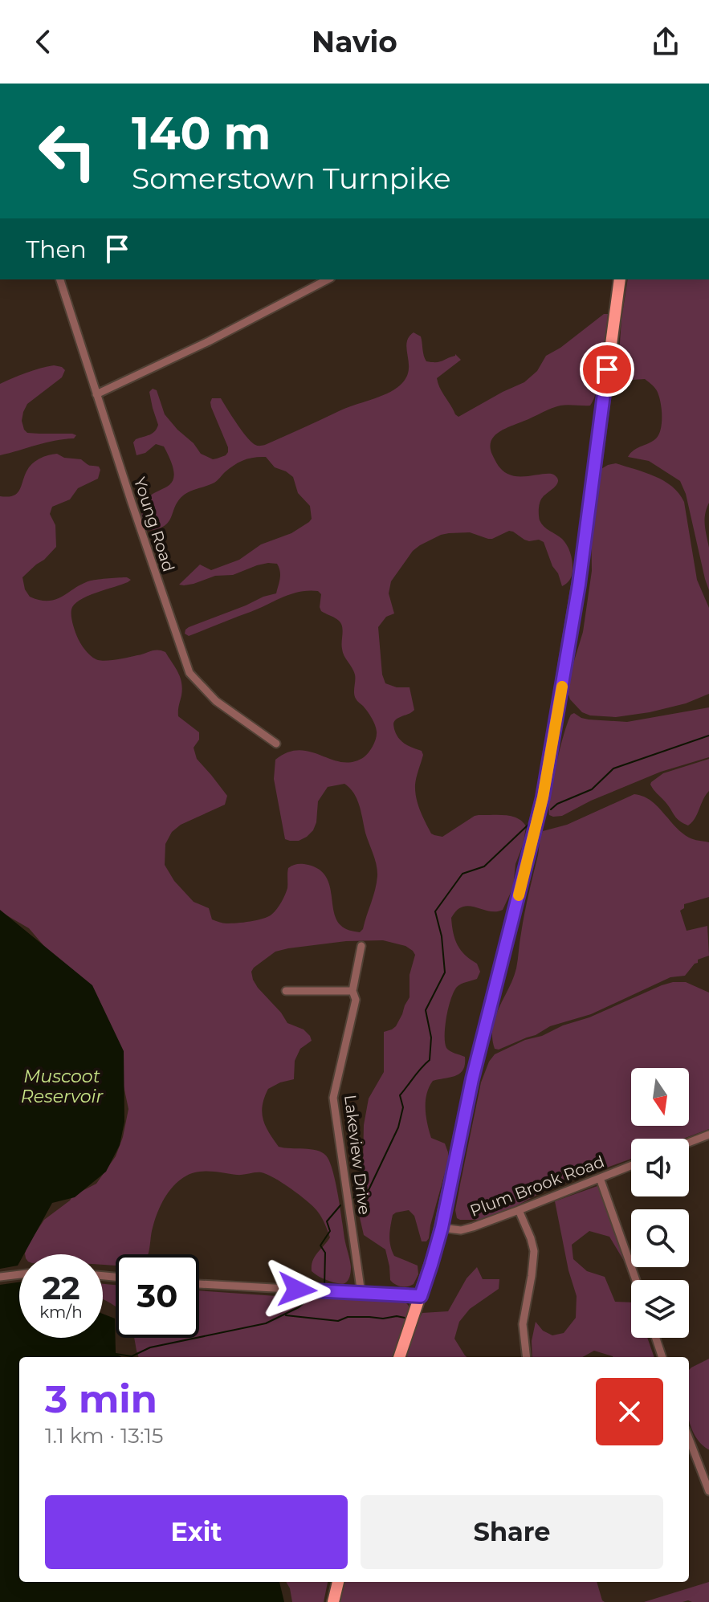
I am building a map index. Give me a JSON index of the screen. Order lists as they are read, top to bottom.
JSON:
{
  "streets": {
    "street": ["Young Road", "Lakeview Drive", "Plum Brook Road"]
  },
  "water": ["Muscoot Reservoir"],
  "north": "bottom",
  "page": {
    "header": "Navio",
    "turn": ["140 m", "Somerstown Turnpike"],
    "then": "Then",
    "speed": "22 km/h",
    "limit": "30",
    "heading": ["3 min", "1.1 km · 13:15"],
    "buttons": ["Exit", "Share"]
  }
}
